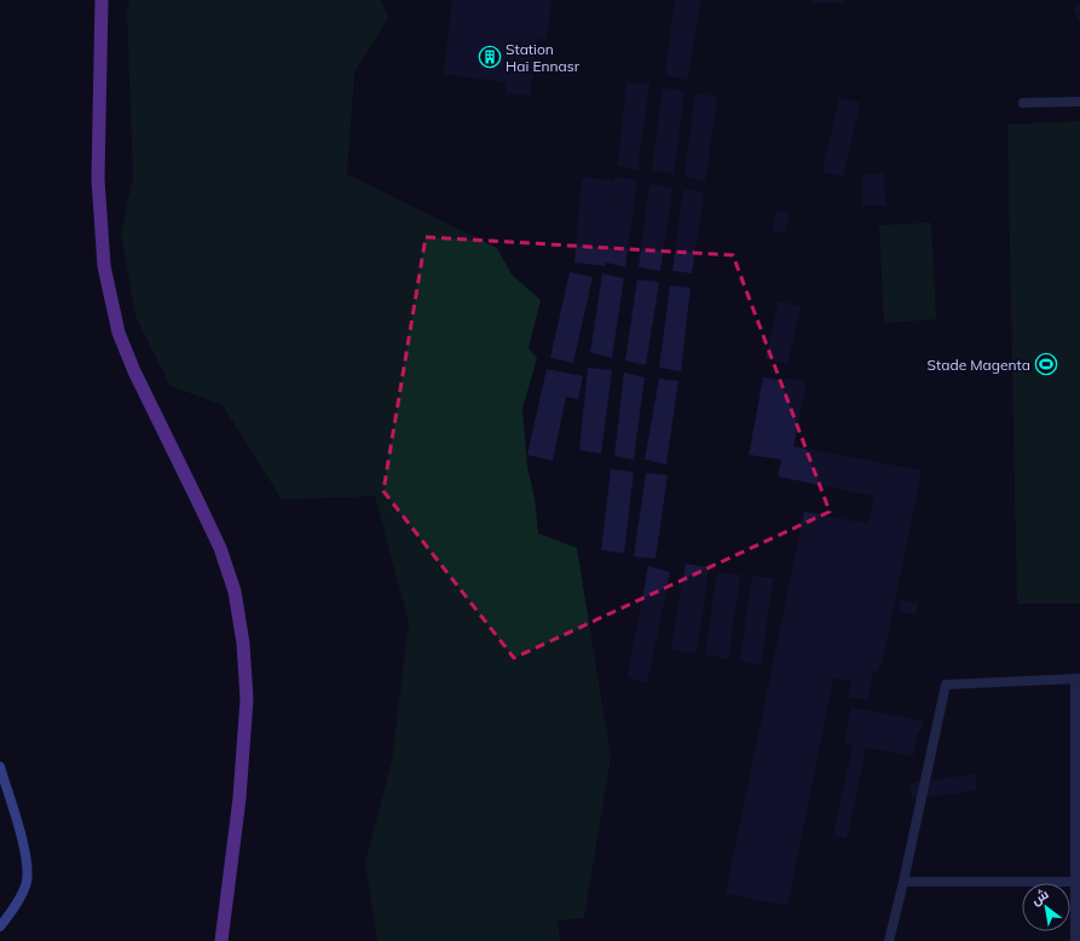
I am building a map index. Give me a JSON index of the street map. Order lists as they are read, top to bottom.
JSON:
{
  "places": {
    "building": ["Station Hai Ennasr"],
    "sports": ["Stade Magenta"]
  },
  "north": "top left"
}
